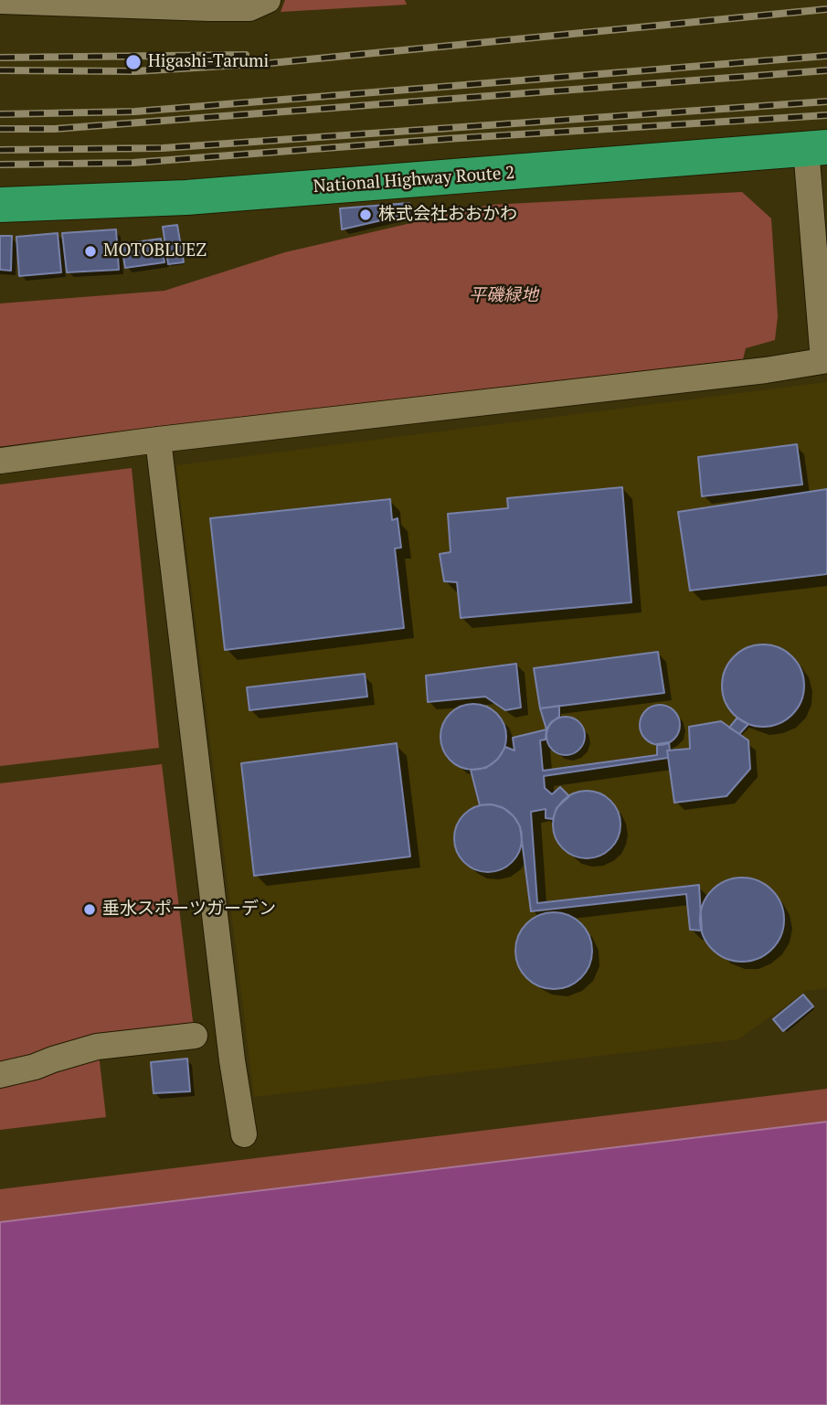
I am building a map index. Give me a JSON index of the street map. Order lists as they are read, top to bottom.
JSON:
{
  "streets": {
    "highway": ["National Highway Route 2"]
  },
  "parks": ["平磯緑地"],
  "places": [
    "Higashi-Tarumi",
    "株式会社おおかわ",
    "MOTOBLUEZ",
    "垂水スポーツガーデン"
  ]
}
